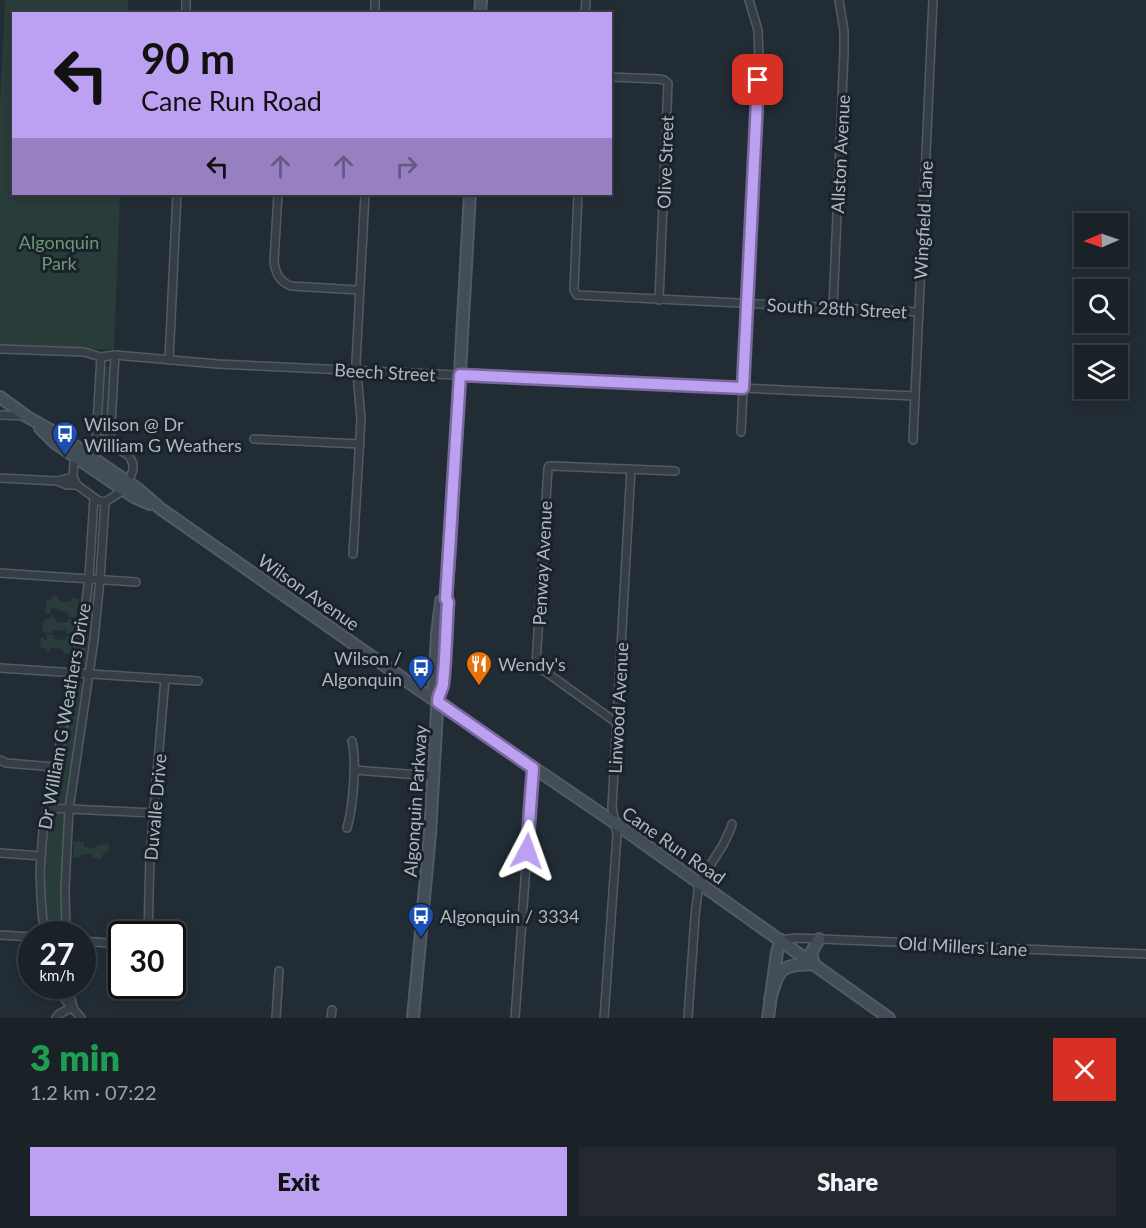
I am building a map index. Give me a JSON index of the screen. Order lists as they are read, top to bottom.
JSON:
{
  "streets": {
    "main road": ["Wilson Avenue", "Algonquin Parkway", "Cane Run Road"],
    "street": [
      "Allston Avenue",
      "Olive Street",
      "Wingfield Lane",
      "South 28th Street",
      "Beech Street",
      "Penway Avenue",
      "Linwood Avenue",
      "Dr William G Weathers Drive",
      "Duvalle Drive",
      "Old Millers Lane"
    ]
  },
  "crossings": [
    ["Allston Avenue", "South 28th Street"],
    ["Olive Street", "South 28th Street"],
    ["Wingfield Lane", "South 28th Street"],
    ["Wingfield Lane", "Beech Street"],
    ["Beech Street", "Algonquin Parkway"],
    ["Penway Avenue", "Linwood Avenue"],
    ["Wilson Avenue", "Algonquin Parkway"],
    ["Wilson Avenue", "Cane Run Road"],
    ["Linwood Avenue", "Cane Run Road"],
    ["Algonquin Parkway", "Cane Run Road"],
    ["Cane Run Road", "Old Millers Lane"]
  ],
  "parks": ["Algonquin Park"],
  "places": {
    "bus stop": ["Wilson @ Dr William G Weathers", "Wilson / Algonquin", "Algonquin / 3334"],
    "restaurant": ["Wendy's"]
  },
  "north": "left",
  "page": {
    "turn": ["90 m", "Cane Run Road"],
    "speed": "27 km/h",
    "limit": "30",
    "heading": ["3 min", "1.2 km · 07:22"],
    "buttons": ["Exit", "Share"]
  }
}
